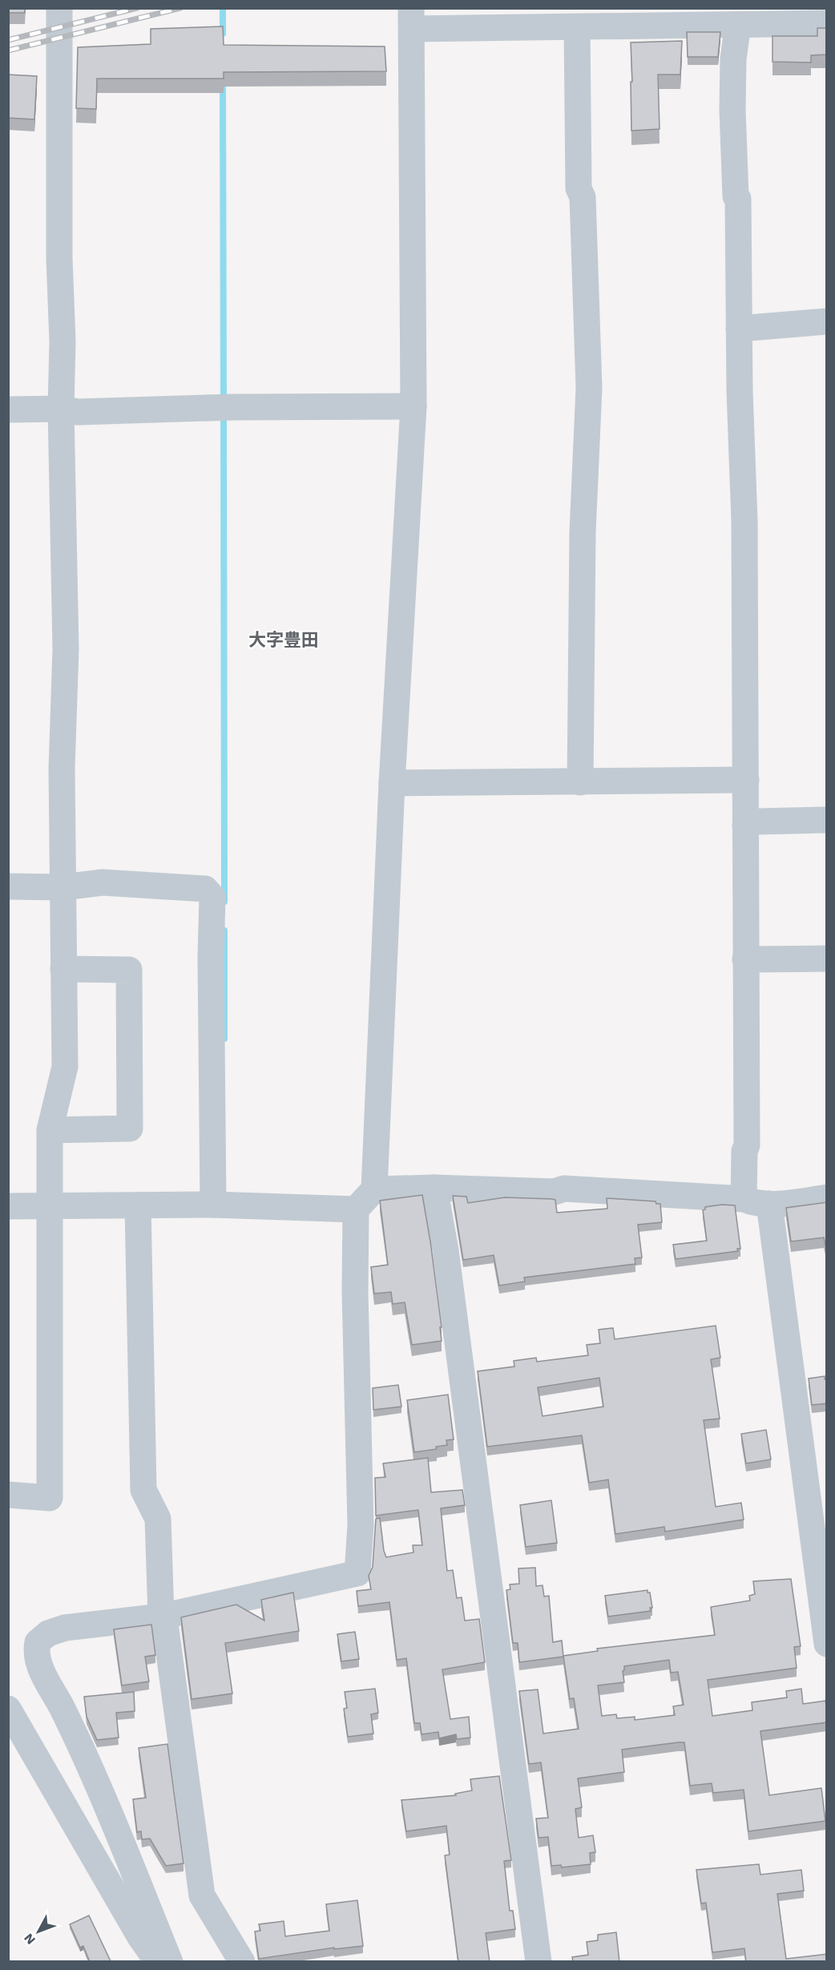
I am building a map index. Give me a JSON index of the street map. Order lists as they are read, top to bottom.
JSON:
{
  "districts": ["大字豊田"],
  "north": "bottom left"
}
